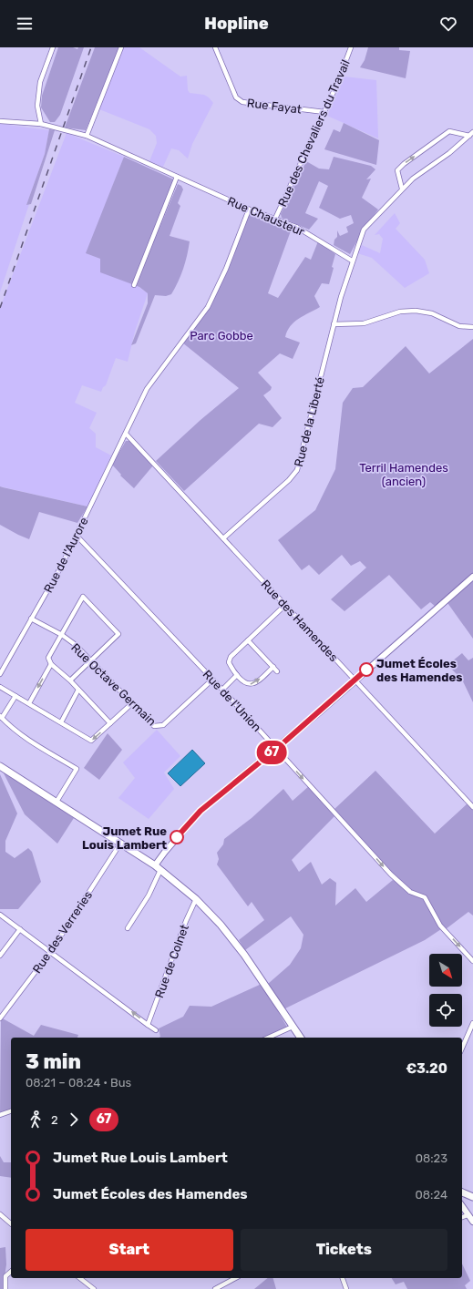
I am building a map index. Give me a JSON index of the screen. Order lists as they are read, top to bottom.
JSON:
{
  "streets": {
    "street": [
      "Rue Fayat",
      "Rue des Chevaliers du Travail",
      "Rue Chausteur",
      "Rue de la Liberté",
      "Rue de l'Aurore",
      "Rue des Hamendes",
      "Rue Octave Germain",
      "Rue de l'Union",
      "Rue des Verreries",
      "Rue de Colnet"
    ]
  },
  "crossings": [
    ["Rue Fayat", "Rue des Chevaliers du Travail"],
    ["Rue des Chevaliers du Travail", "Rue Chausteur"],
    ["Rue Chausteur", "Rue de la Liberté"],
    ["Rue Chausteur", "Rue de l'Aurore"],
    ["Rue de la Liberté", "Rue des Hamendes"],
    ["Rue de l'Aurore", "Rue des Hamendes"],
    ["Rue de l'Aurore", "Rue Octave Germain"],
    ["Rue de l'Aurore", "Rue de l'Union"],
    ["Rue Octave Germain", "Rue de l'Union"]
  ],
  "one_way": ["Rue de l'Union"],
  "parks": ["Parc Gobbe", "Terril Hamendes (ancien)"],
  "places": ["Jumet Écoles des Hamendes", "Jumet Rue Louis Lambert"],
  "lines": ["bus line 67"],
  "north": "bottom right",
  "page": {
    "header": "Hopline",
    "on_map": "67",
    "heading": ["3 min", "08:21 – 08:24 · Bus", "€3.20"],
    "legs": ["2", "67"],
    "list": [
      {
        "name": "Jumet Rue Louis Lambert",
        "value": "08:23"
      },
      {
        "name": "Jumet Écoles des Hamendes",
        "value": "08:24"
      }
    ],
    "buttons": ["Start", "Tickets"]
  }
}
